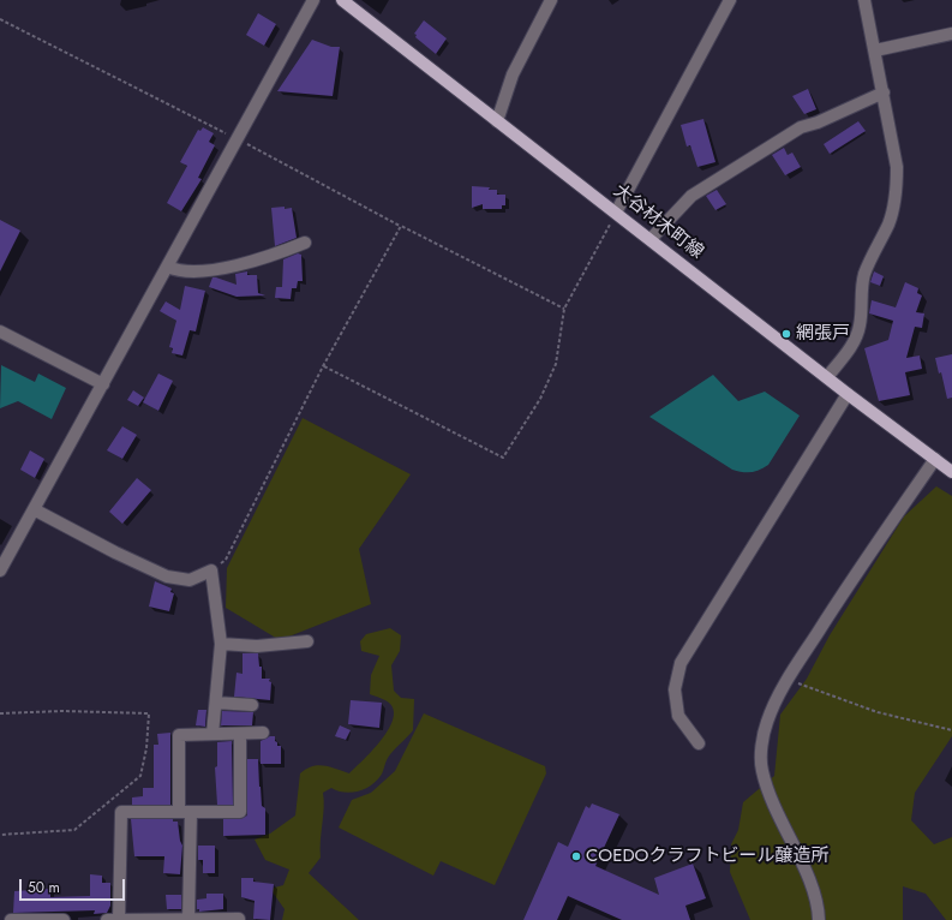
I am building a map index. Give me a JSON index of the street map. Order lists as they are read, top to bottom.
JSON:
{
  "streets": {
    "main road": ["大谷材木町線"]
  },
  "places": ["網張戸", "COEDOクラフトビール醸造所"],
  "scale_bar": "50 m"
}
